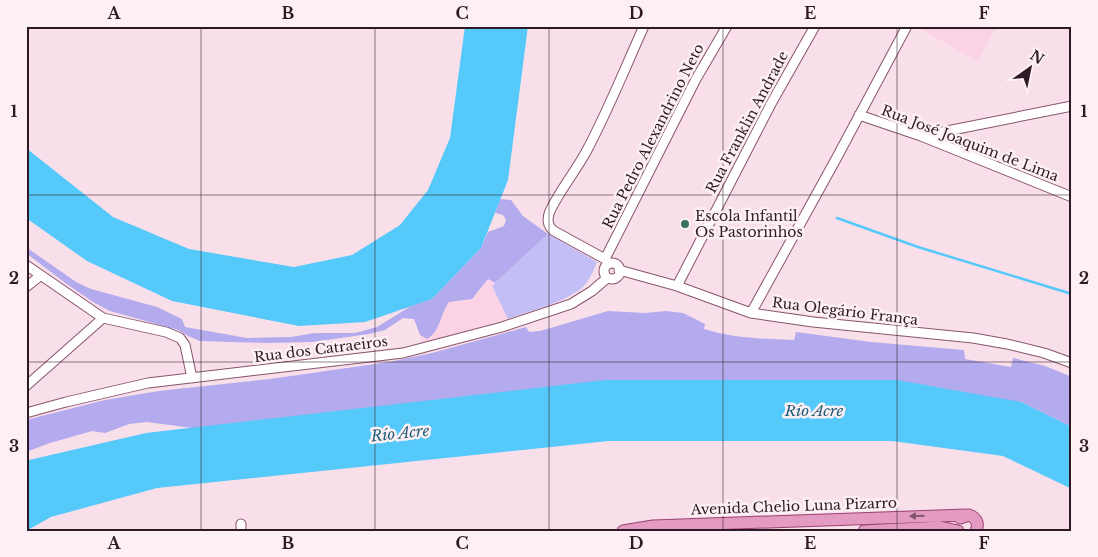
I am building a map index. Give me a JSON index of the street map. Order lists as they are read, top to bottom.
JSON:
{
  "streets": {
    "main road": ["Avenida Chelio Luna Pizarro"],
    "street": [
      "Rua Franklin Andrade",
      "Rua Pedro Alexandrino Neto",
      "Rua José Joaquim de Lima",
      "Rua Olegário França",
      "Rua dos Catraeiros"
    ]
  },
  "crossings": [
    ["Rua Franklin Andrade", "Rua Olegário França"],
    ["Rua Pedro Alexandrino Neto", "Rua Olegário França"],
    ["Rua Pedro Alexandrino Neto", "Rua dos Catraeiros"],
    ["Rua Olegário França", "Rua dos Catraeiros"]
  ],
  "one_way": ["Avenida Chelio Luna Pizarro"],
  "water": ["Río Acre"],
  "places": ["Escola Infantil Os Pastorinhos"],
  "north": "top right",
  "grid": {
    "columns": [
      "A",
      "B",
      "C",
      "D",
      "E",
      "F"
    ],
    "rows": ["1", "2", "3"]
  }
}
